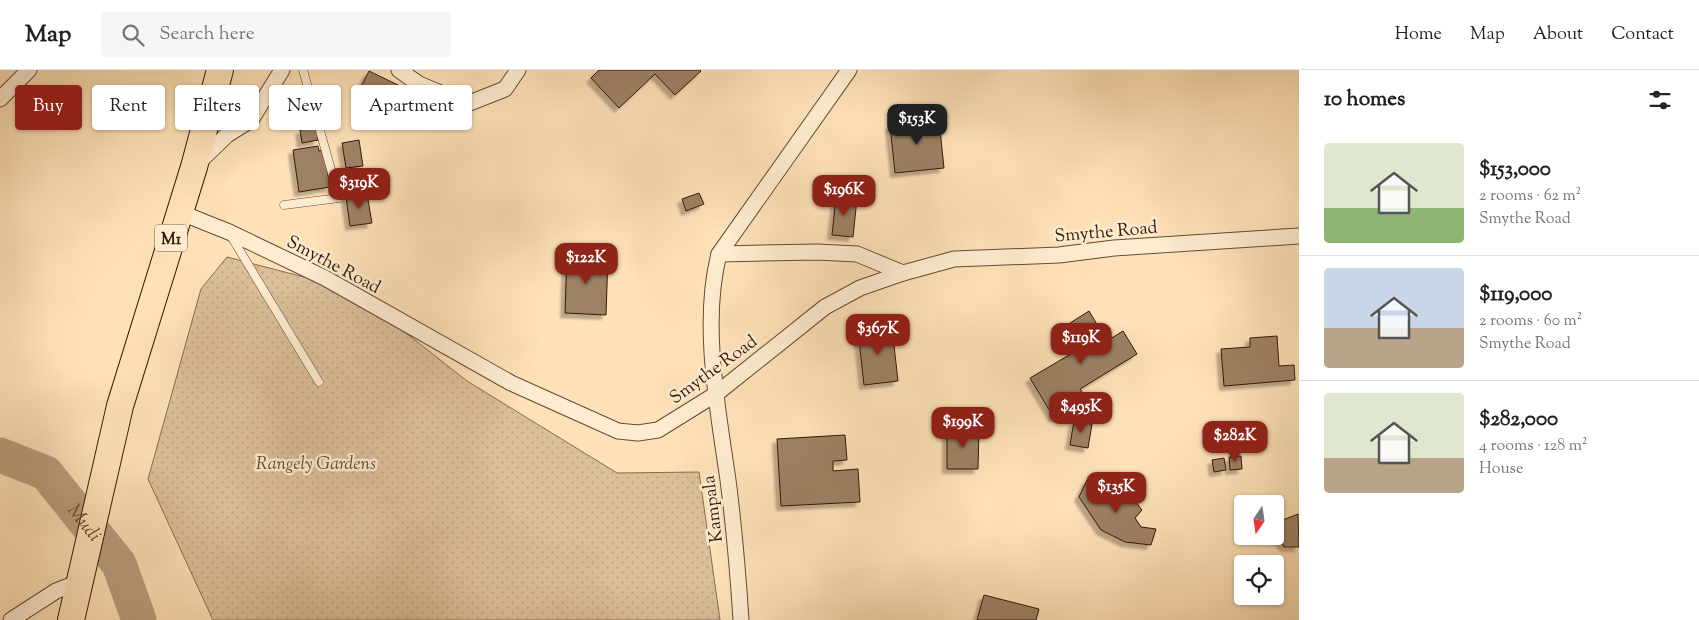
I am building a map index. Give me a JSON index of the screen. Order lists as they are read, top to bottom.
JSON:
{
  "streets": {
    "highway": ["M1"],
    "street": ["Smythe Road", "Kampala"]
  },
  "crossings": [
    ["Smythe Road", "M1"],
    ["Smythe Road", "Kampala"]
  ],
  "water": ["Mudi"],
  "parks": ["Rangely Gardens"],
  "north": "bottom",
  "page": {
    "header": "Map",
    "search": "Search here",
    "nav": [
      "Home",
      "Map",
      "About",
      "Contact"
    ],
    "heading": "10 homes",
    "chip": [
      "Buy",
      "Rent",
      "Filters",
      "New",
      "Apartment"
    ],
    "price": [
      "$153K",
      "$319K",
      "$196K",
      "$122K",
      "$367K",
      "$119K",
      "$495K",
      "$199K",
      "$282K",
      "$135K"
    ],
    "list": [
      {
        "name": "$153,000",
        "note": "2 rooms · 62 m² · Smythe Road"
      },
      {
        "name": "$119,000",
        "note": "2 rooms · 60 m² · Smythe Road"
      },
      {
        "name": "$282,000",
        "note": "4 rooms · 128 m² · House"
      }
    ]
  }
}
